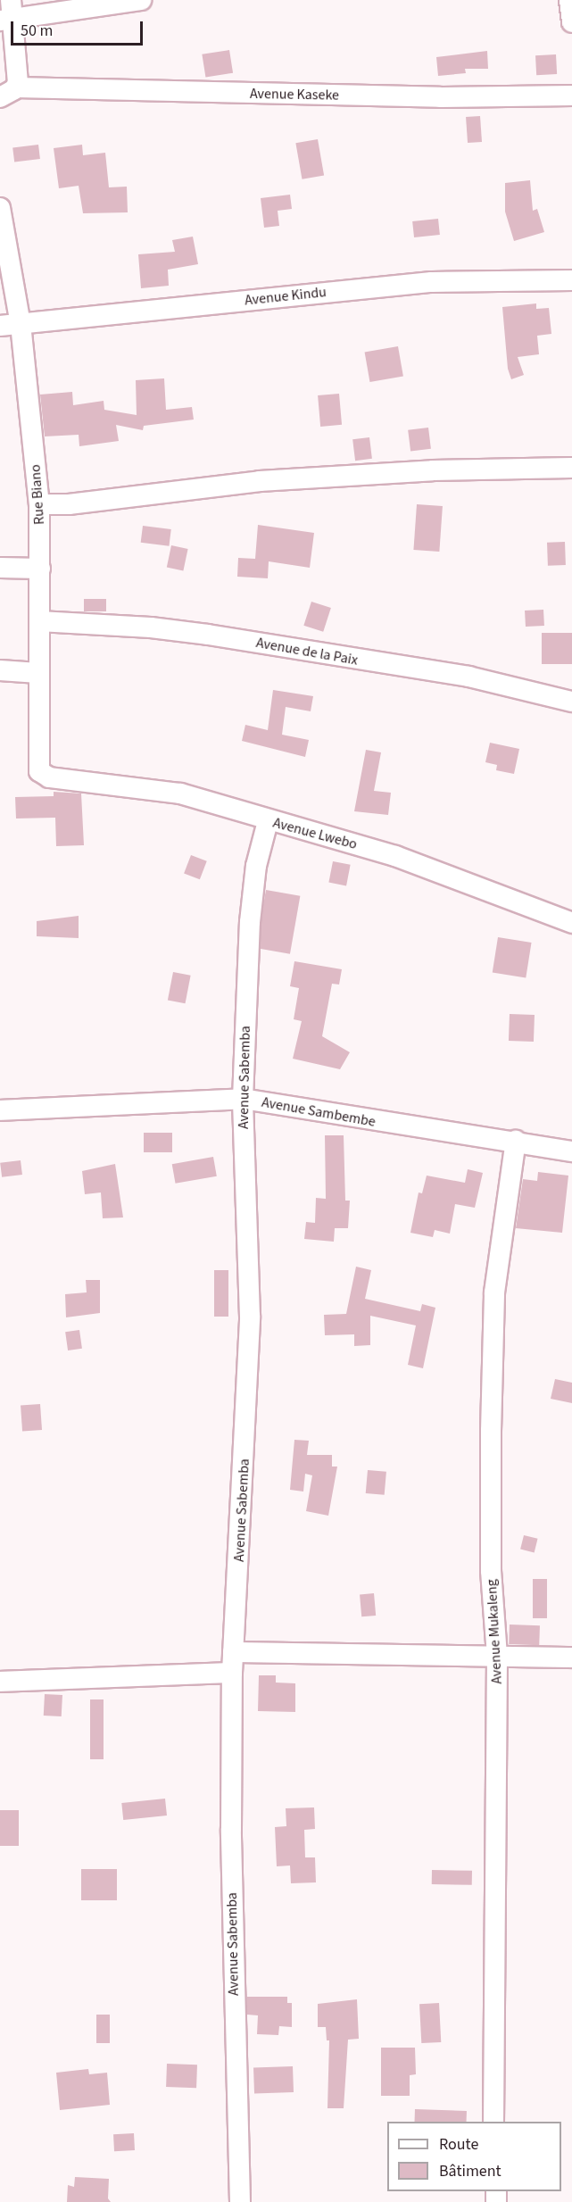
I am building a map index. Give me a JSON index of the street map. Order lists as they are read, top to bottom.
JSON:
{
  "streets": {
    "street": [
      "Avenue Kaseke",
      "Avenue Kindu",
      "Rue Biano",
      "Avenue de la Paix",
      "Avenue Lwebo",
      "Avenue Sabemba",
      "Avenue Sambembe",
      "Avenue Mukaleng"
    ]
  },
  "crossings": [
    ["Avenue Kindu", "Rue Biano"],
    ["Rue Biano", "Avenue de la Paix"],
    ["Rue Biano", "Avenue Lwebo"],
    ["Avenue Lwebo", "Avenue Sabemba"],
    ["Avenue Sabemba", "Avenue Sambembe"],
    ["Avenue Sambembe", "Avenue Mukaleng"]
  ],
  "legend": ["Route", "Bâtiment"],
  "scale_bar": "50 m"
}
